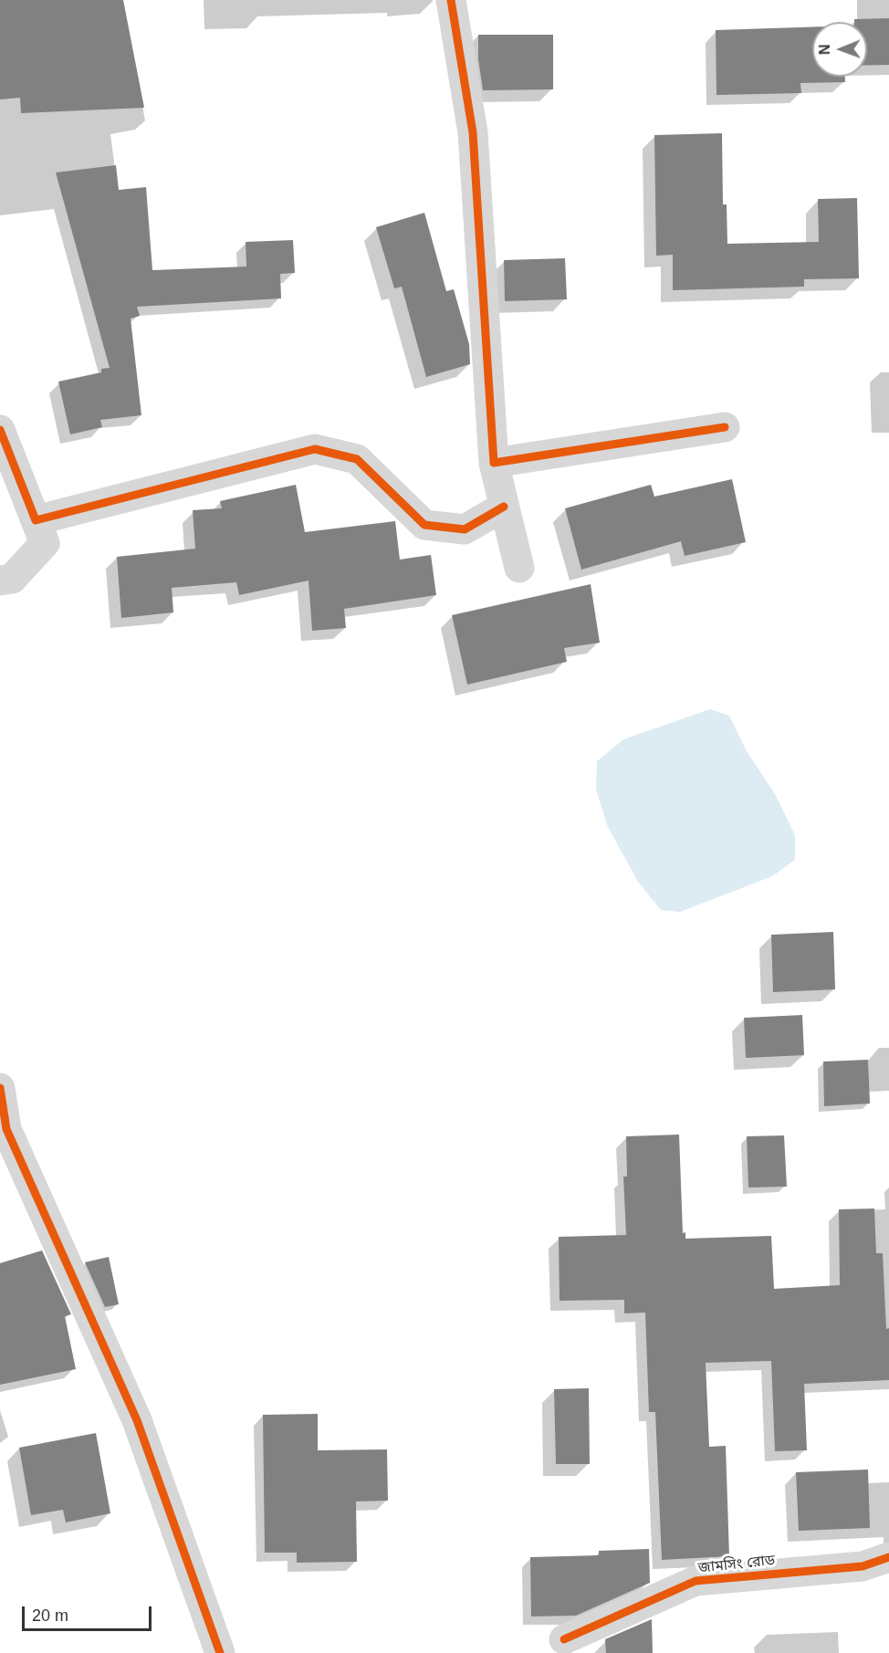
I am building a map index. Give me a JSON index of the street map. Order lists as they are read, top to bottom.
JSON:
{
  "streets": {
    "street": ["জামসিং রোড"]
  },
  "scale_bar": "20 m",
  "north": "left"
}
